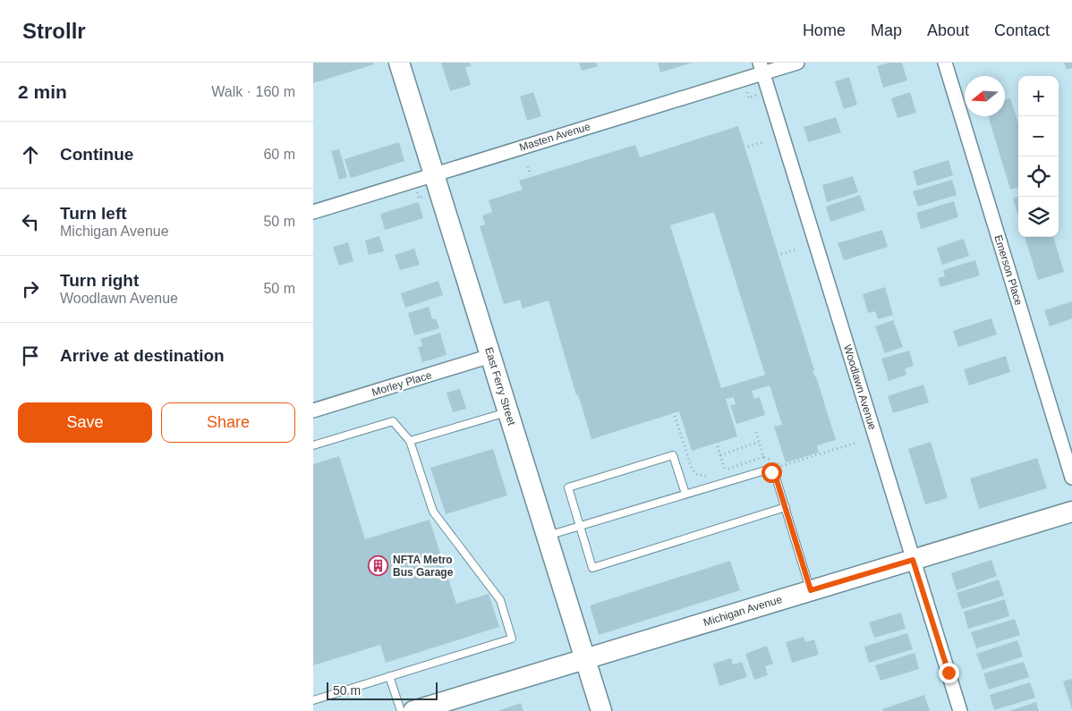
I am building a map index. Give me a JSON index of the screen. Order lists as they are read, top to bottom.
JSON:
{
  "streets": {
    "street": [
      "Masten Avenue",
      "Emerson Place",
      "Morley Place",
      "East Ferry Street",
      "Woodlawn Avenue",
      "Michigan Avenue"
    ]
  },
  "crossings": [
    ["Masten Avenue", "East Ferry Street"],
    ["Masten Avenue", "Woodlawn Avenue"],
    ["Morley Place", "East Ferry Street"],
    ["East Ferry Street", "Michigan Avenue"],
    ["Woodlawn Avenue", "Michigan Avenue"]
  ],
  "places": {
    "building": ["NFTA Metro Bus Garage"]
  },
  "scale_bar": "50 m",
  "north": "left",
  "page": {
    "header": "Strollr",
    "nav": [
      "Home",
      "Map",
      "About",
      "Contact"
    ],
    "heading": ["2 min", "Walk · 160 m"],
    "map_buttons": ["+", "−"],
    "list": [
      ["Continue", "60 m"],
      ["Turn left", "Michigan Avenue", "50 m"],
      ["Turn right", "Woodlawn Avenue", "50 m"],
      "Arrive at destination"
    ],
    "buttons": ["Save", "Share"],
    "scale": "50 m"
  }
}
